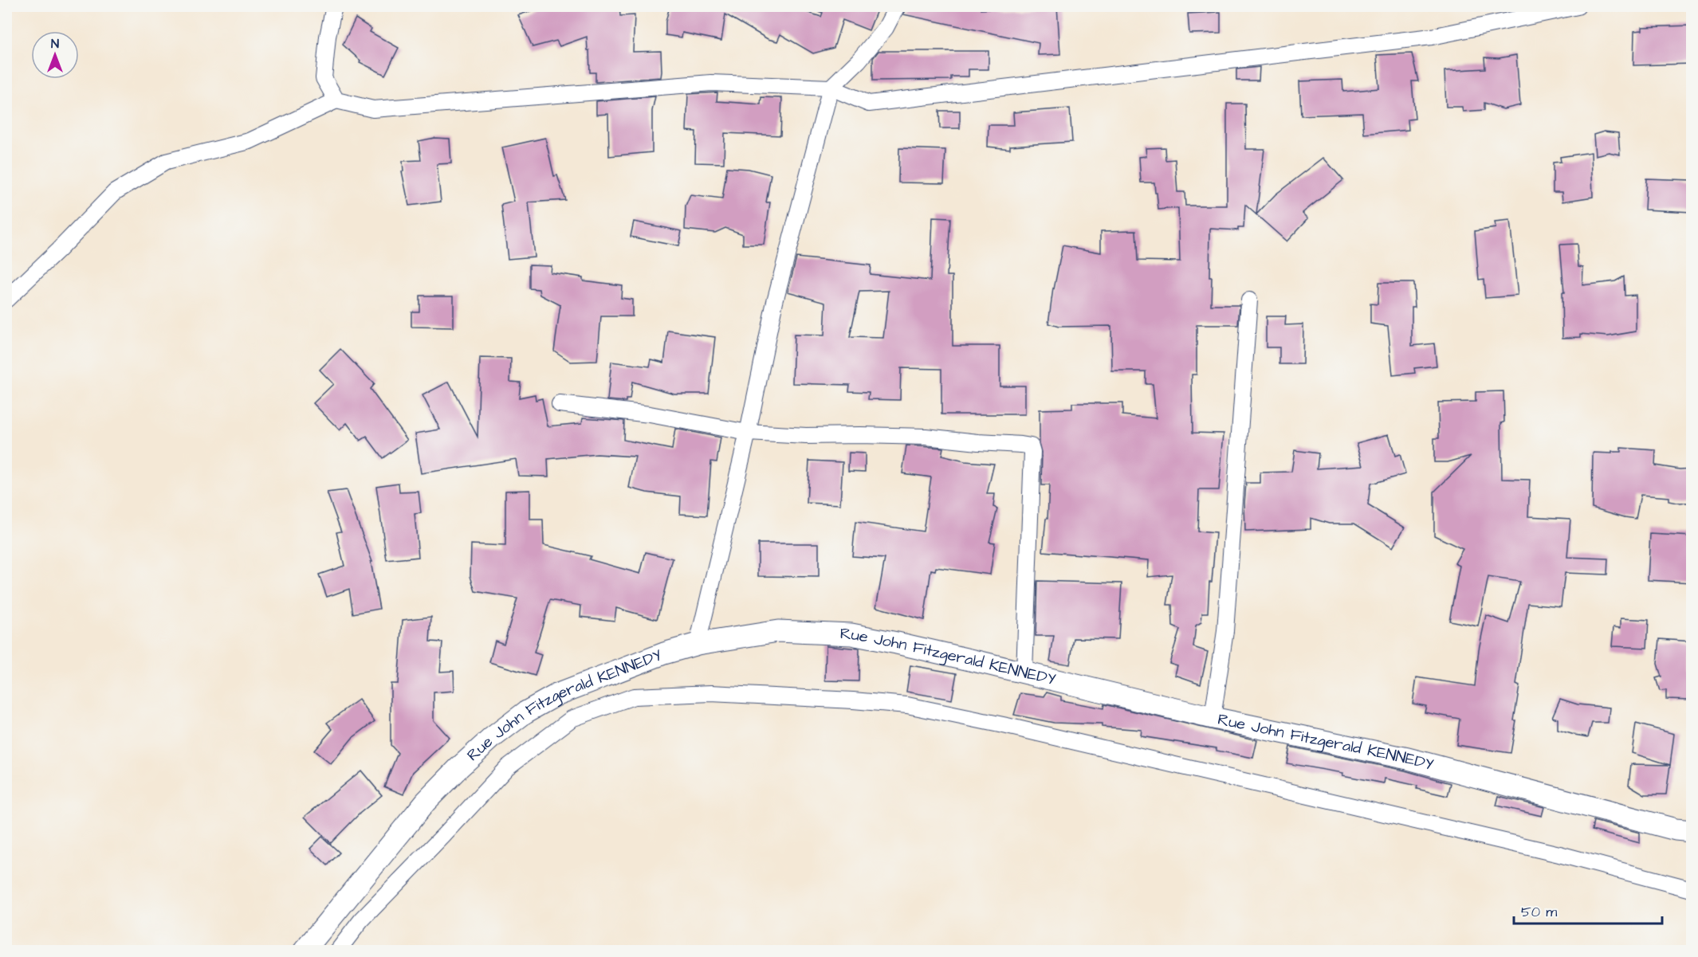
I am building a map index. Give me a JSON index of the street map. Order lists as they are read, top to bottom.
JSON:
{
  "streets": {
    "street": ["Rue John Fitzgerald KENNEDY"]
  },
  "scale_bar": "50 m",
  "north": "top"
}
